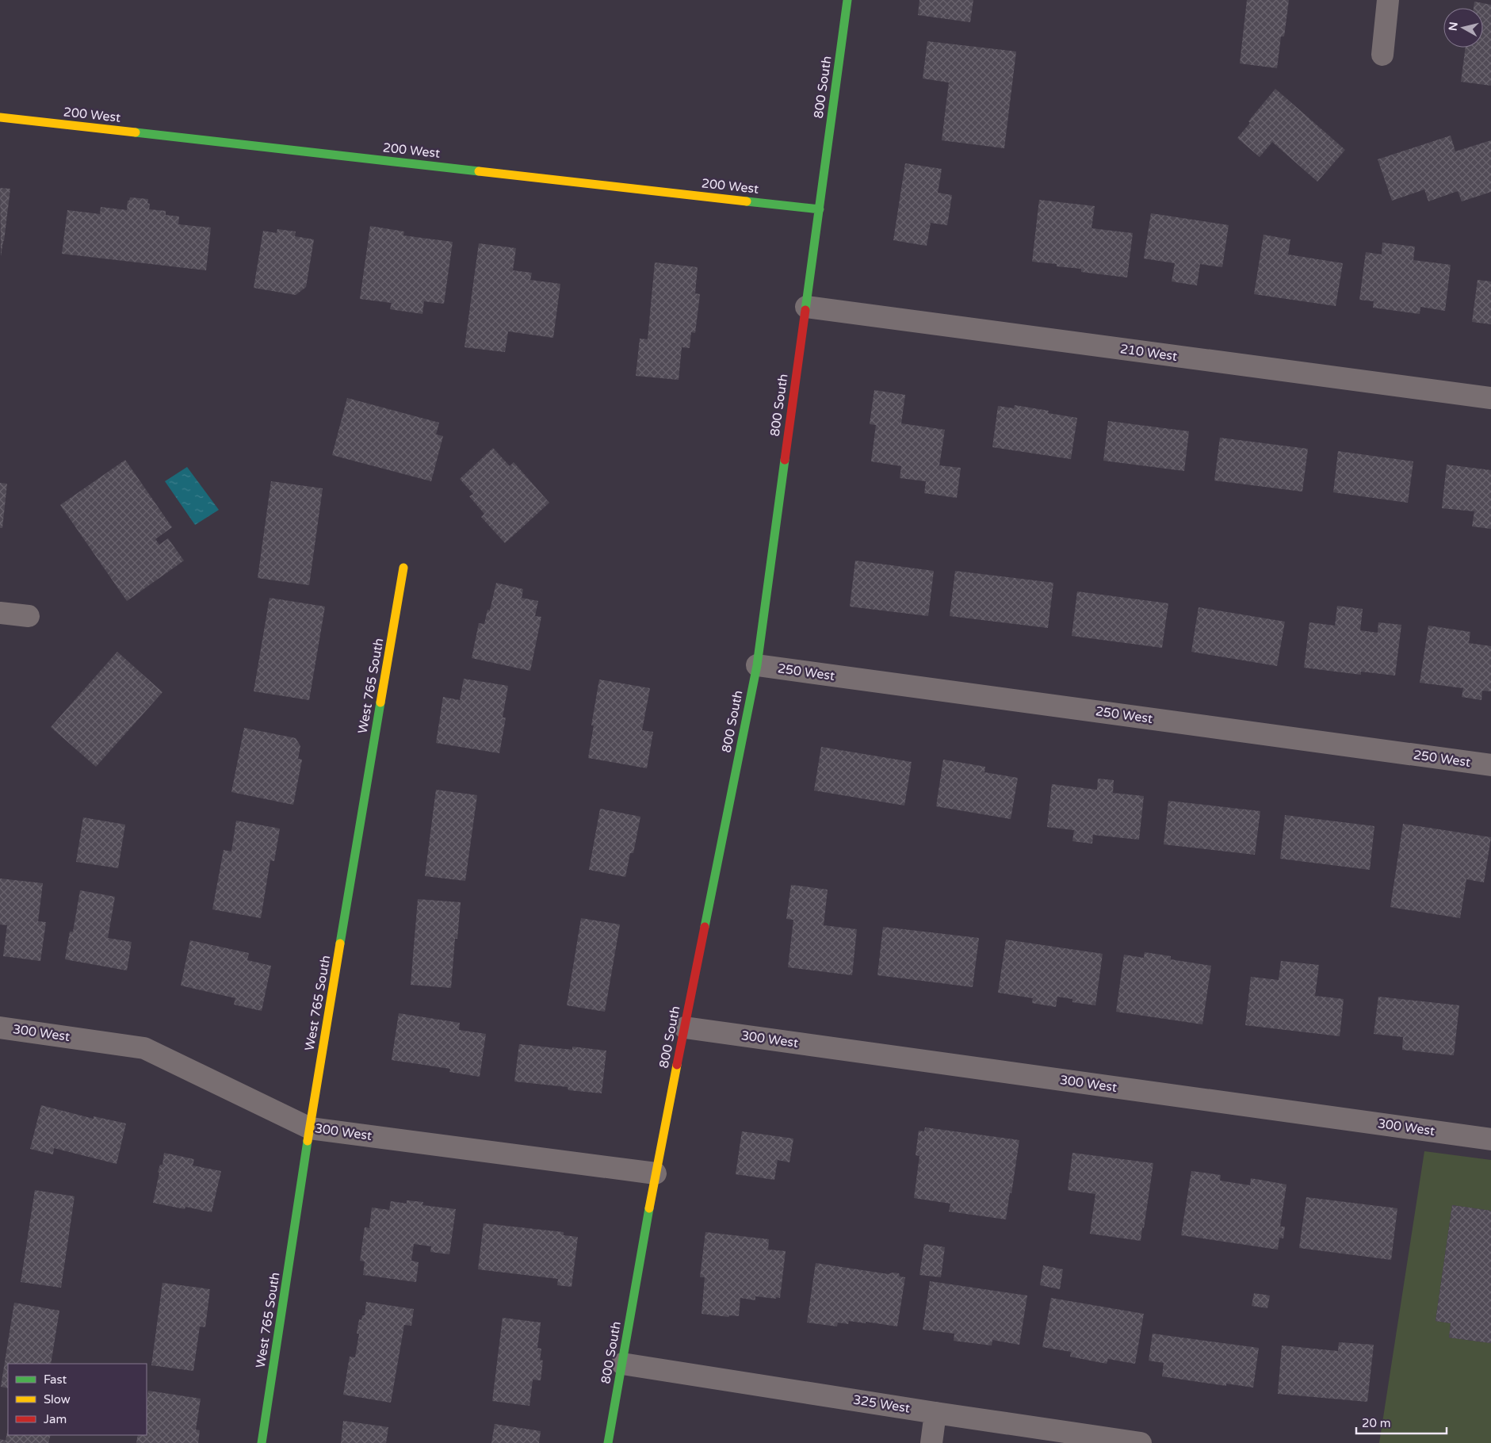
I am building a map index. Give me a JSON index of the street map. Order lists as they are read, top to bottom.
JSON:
{
  "streets": {
    "street": [
      "800 South",
      "200 West",
      "210 West",
      "250 West",
      "West 765 South",
      "300 West",
      "325 West"
    ]
  },
  "crossings": [
    ["800 South", "200 West"],
    ["800 South", "210 West"],
    ["800 South", "250 West"],
    ["800 South", "300 West"],
    ["800 South", "325 West"],
    ["West 765 South", "300 West"]
  ],
  "legend": ["Fast", "Slow", "Jam"],
  "scale_bar": "20 m",
  "north": "left"
}
